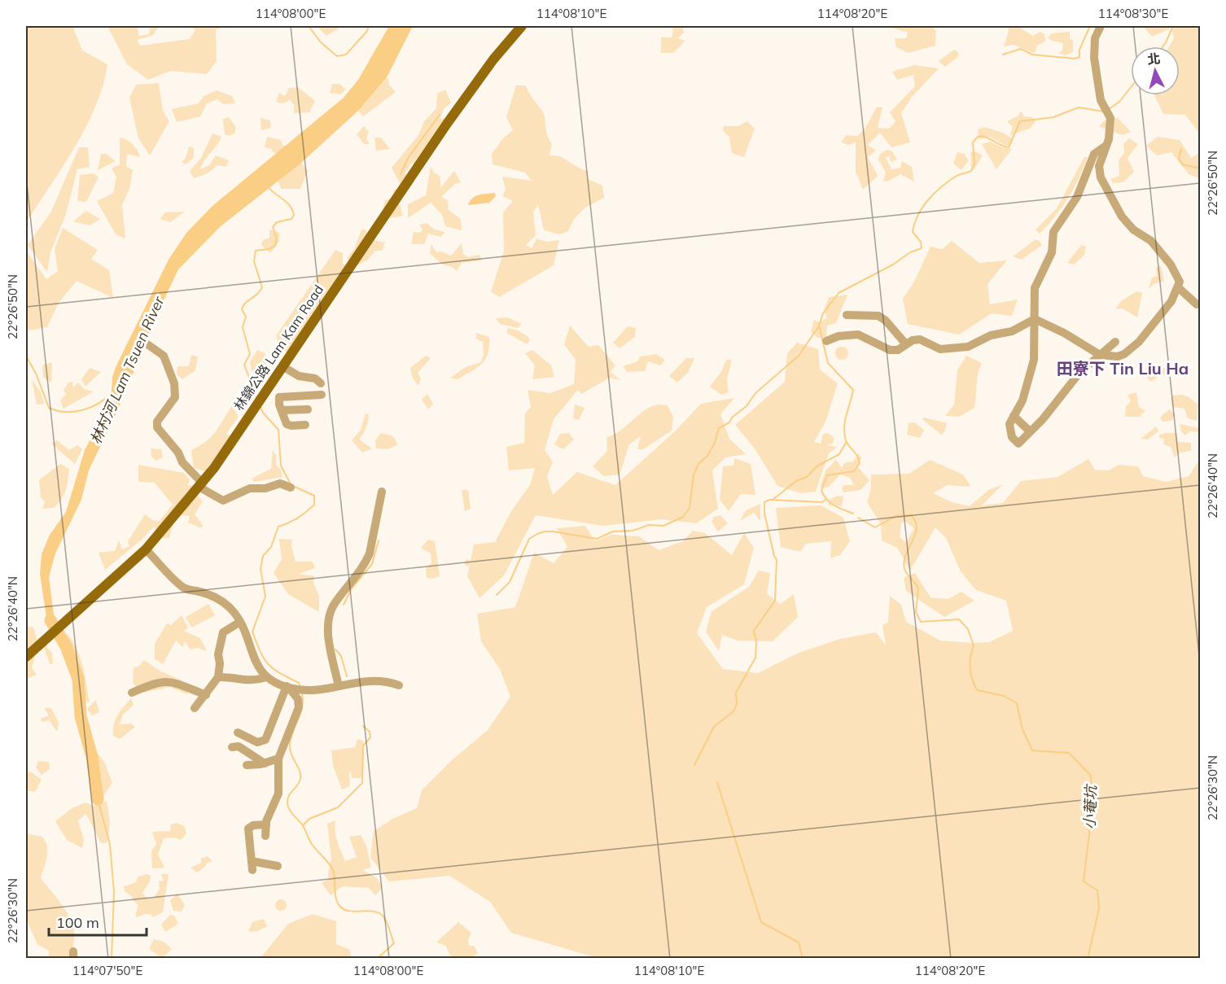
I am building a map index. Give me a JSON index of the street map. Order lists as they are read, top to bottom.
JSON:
{
  "streets": {
    "main road": ["林錦公路 Lam Kam Road"]
  },
  "districts": ["田寮下 Tin Liu Ha"],
  "water": ["林村河 Lam Tsuen River", "小菴坑"],
  "scale_bar": "100 m",
  "north": "top",
  "coordinates": [
    "114°08'00\"E",
    "114°08'10\"E",
    "114°08'20\"E",
    "114°08'30\"E",
    "22°26'50\"N",
    "22°26'40\"N",
    "22°26'30\"N",
    "114°07'50\"E"
  ]
}
